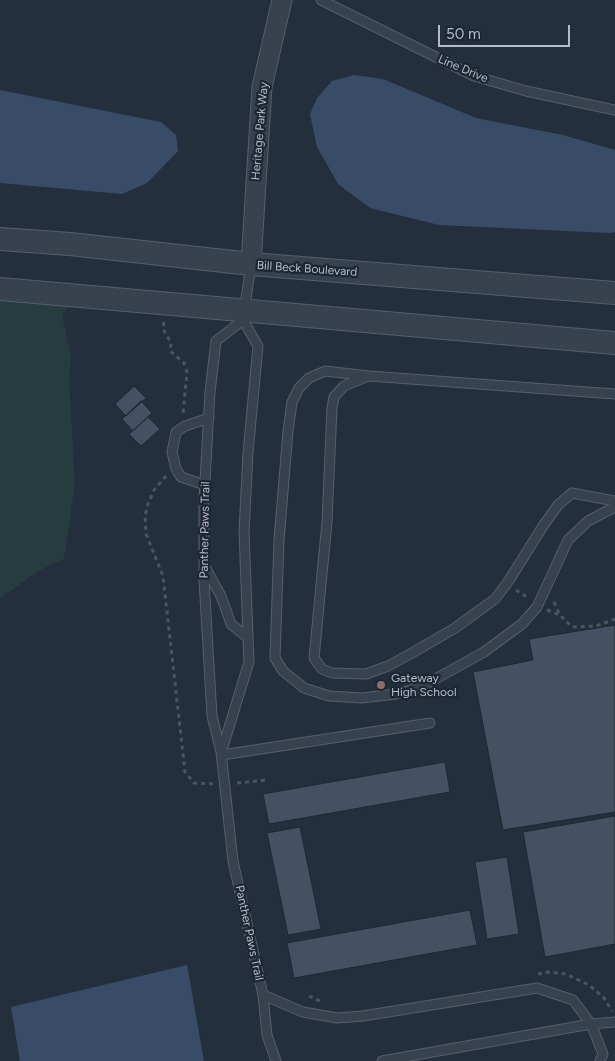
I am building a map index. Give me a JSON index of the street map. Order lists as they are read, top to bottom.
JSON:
{
  "streets": {
    "street": ["Heritage Park Way", "Bill Beck Boulevard"],
    "lane": ["Line Drive", "Panther Paws Trail"]
  },
  "crossings": [
    ["Heritage Park Way", "Bill Beck Boulevard"]
  ],
  "places": ["Gateway High School"],
  "scale_bar": "50 m"
}
